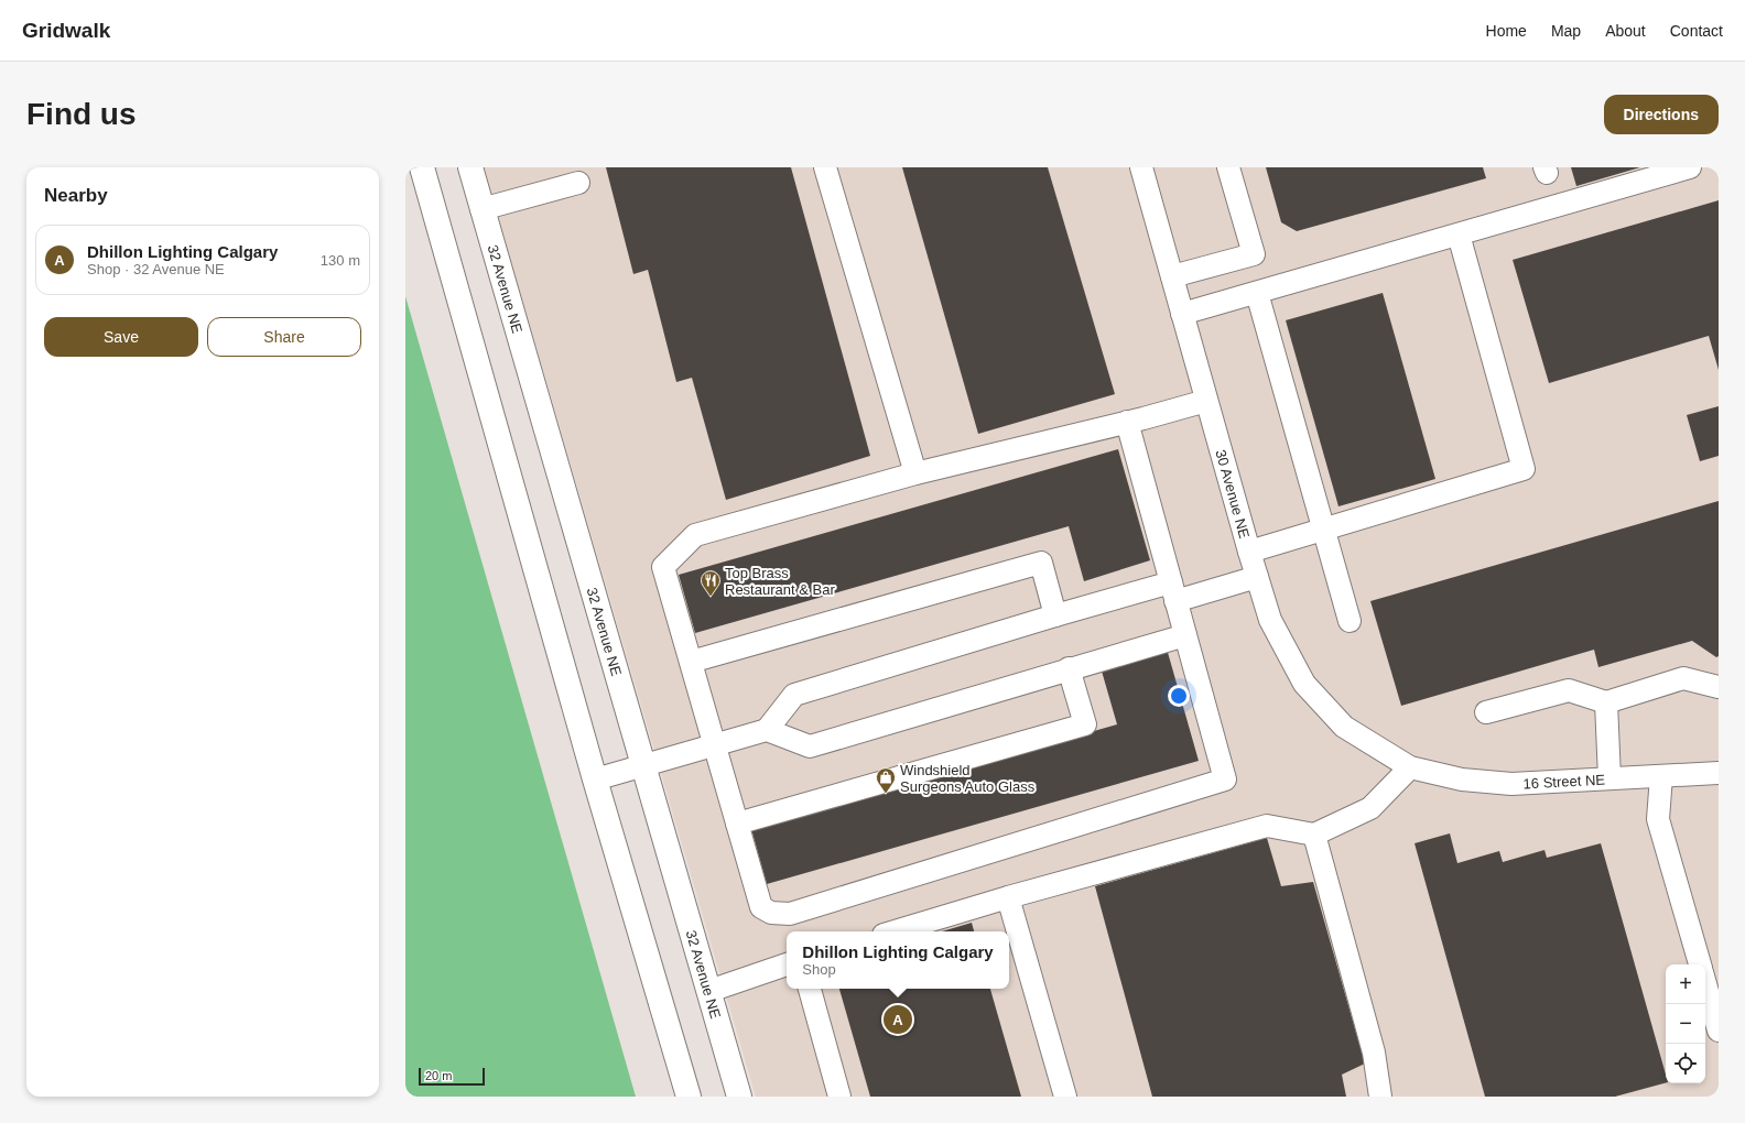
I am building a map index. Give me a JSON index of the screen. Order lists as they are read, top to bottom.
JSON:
{
  "streets": {
    "main road": ["32 Avenue NE"],
    "street": ["30 Avenue NE", "16 Street NE"]
  },
  "crossings": [
    ["30 Avenue NE", "16 Street NE"]
  ],
  "places": {
    "restaurant": ["Top Brass Restaurant & Bar"],
    "shop": ["Windshield Surgeons Auto Glass"]
  },
  "scale_bar": "20 m",
  "page": {
    "header": "Gridwalk",
    "nav": [
      "Home",
      "Map",
      "About",
      "Contact"
    ],
    "buttons": [
      "Directions",
      ["Save", "Share"]
    ],
    "title": "Find us",
    "heading": "Nearby",
    "list": [
      {
        "mark": "A",
        "name": "Dhillon Lighting Calgary",
        "note": "Shop · 32 Avenue NE",
        "value": "130 m"
      }
    ],
    "popup": ["Dhillon Lighting Calgary", "Shop"],
    "map_buttons": ["+", "−"],
    "pins": "A",
    "scale": "20 m"
  }
}
